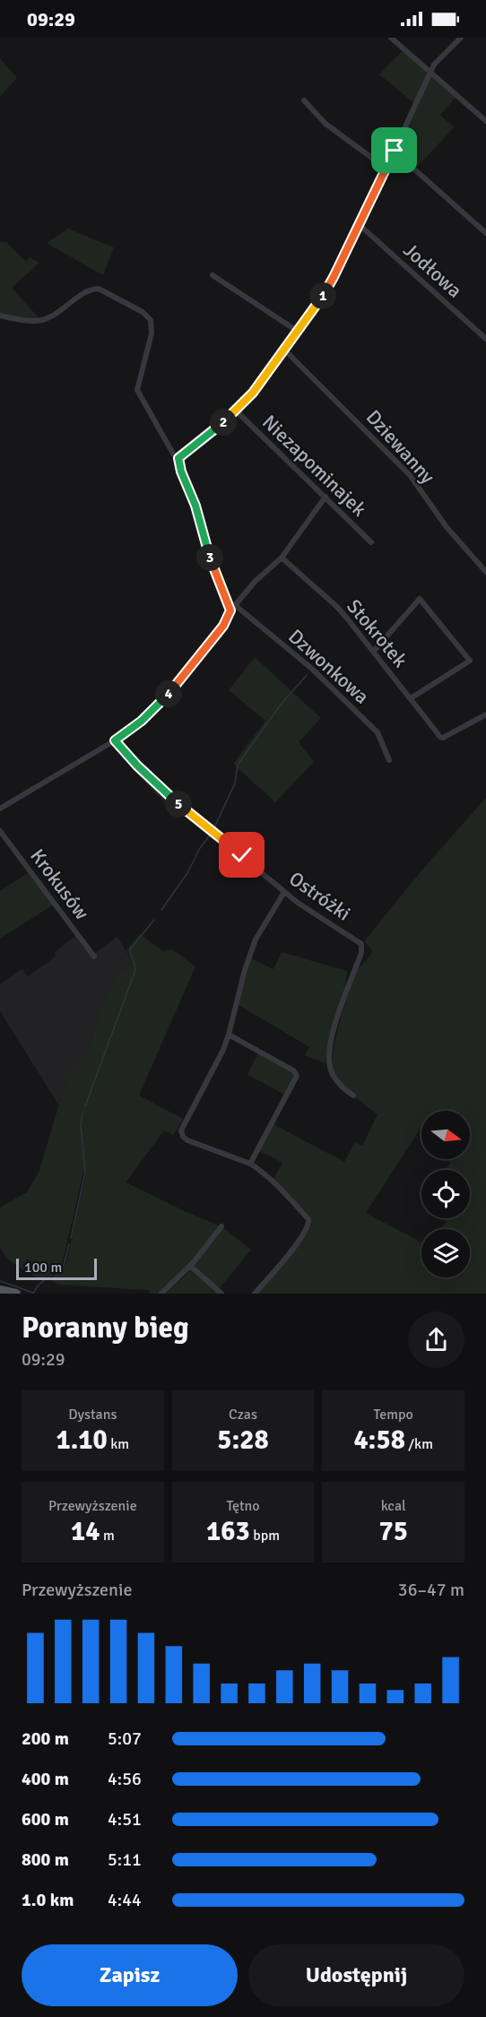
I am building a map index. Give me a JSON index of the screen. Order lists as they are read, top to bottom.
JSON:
{
  "streets": {
    "street": [
      "Jodłowa",
      "Dziewanny",
      "Niezapominajek",
      "Stokrotek",
      "Dzwonkowa",
      "Krokusów",
      "Ostróżki"
    ]
  },
  "scale_bar": "100 m",
  "north": "right",
  "page": {
    "status": "09:29",
    "pins": [
      "1",
      "2",
      "3",
      "4",
      "5"
    ],
    "scale": "100 m",
    "heading": ["Poranny bieg", "09:29"],
    "stats": [
      ["Dystans", "1.10 km"],
      ["Czas", "5:28"],
      ["Tempo", "4:58 /km"],
      ["Przewyższenie", "14 m"],
      ["Tętno", "163 bpm"],
      ["kcal", "75"]
    ],
    "chart": ["Przewyższenie", "36–47 m"],
    "list": [
      {
        "name": "200 m",
        "note": "5:07"
      },
      {
        "name": "400 m",
        "note": "4:56"
      },
      {
        "name": "600 m",
        "note": "4:51"
      },
      {
        "name": "800 m",
        "note": "5:11"
      },
      {
        "name": "1.0 km",
        "note": "4:44"
      }
    ],
    "buttons": ["Zapisz", "Udostępnij"]
  }
}
